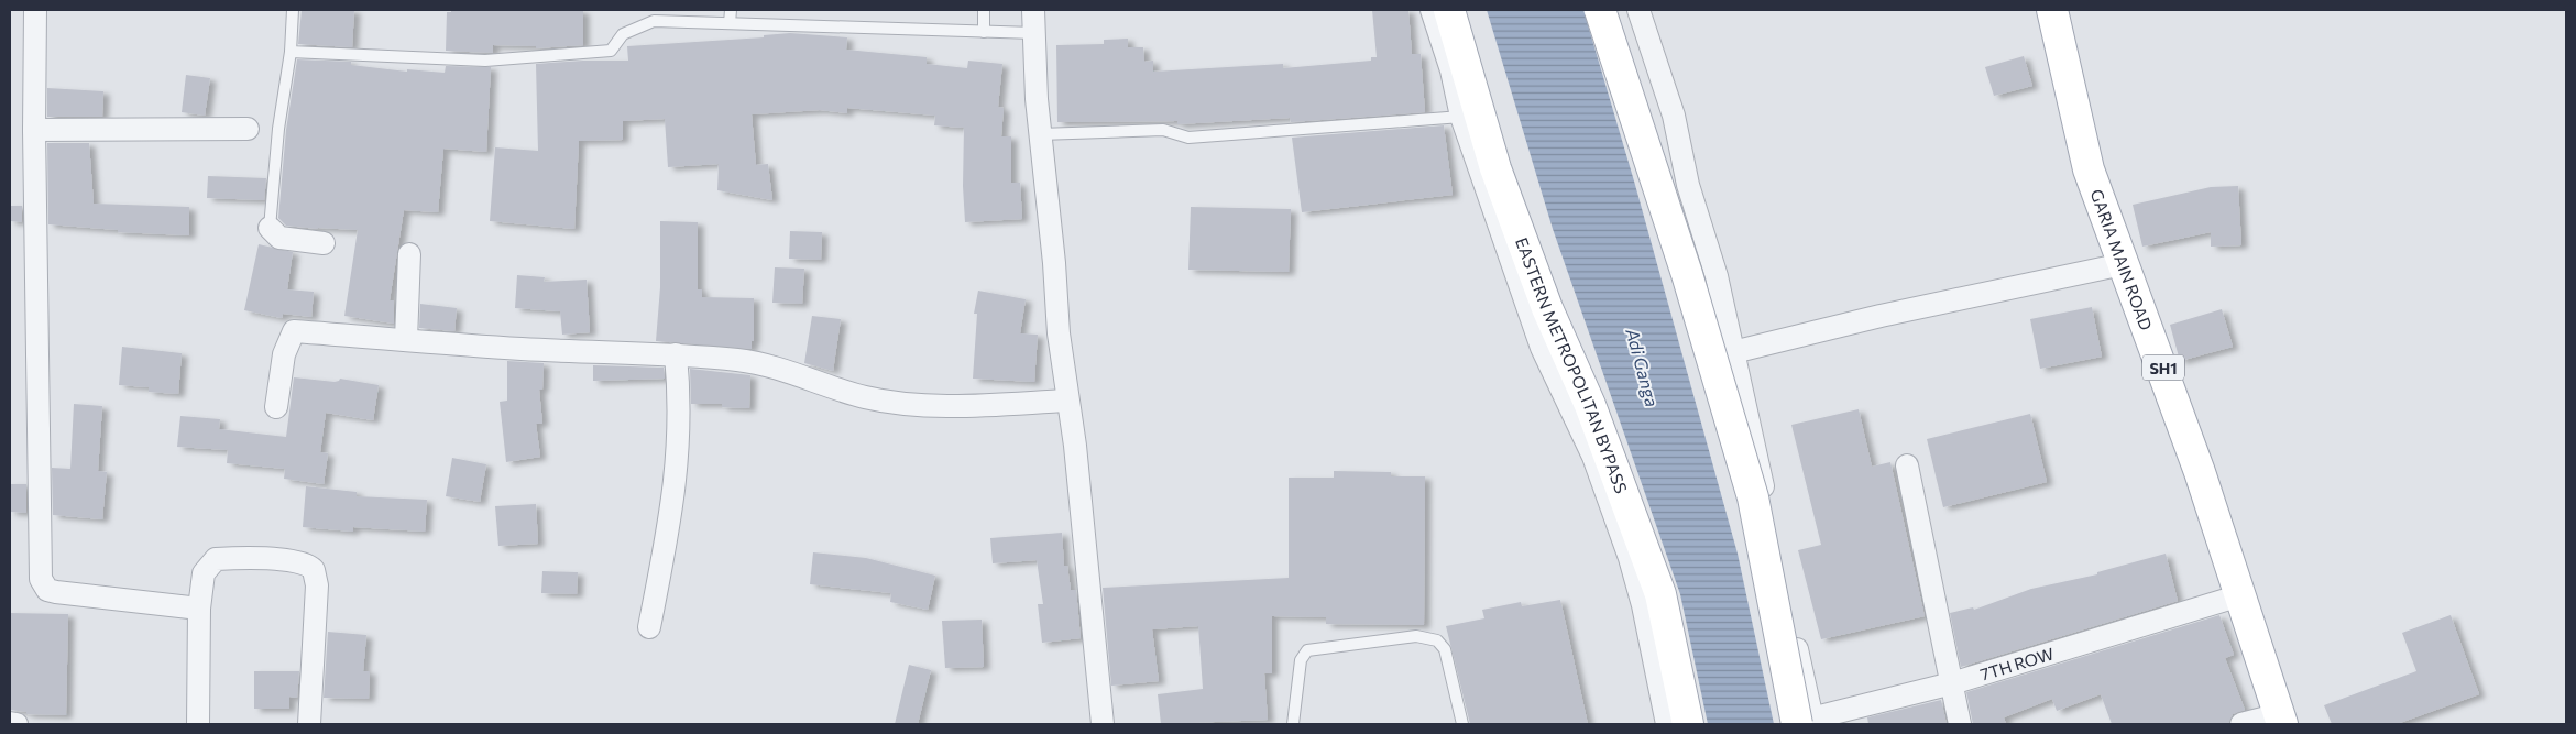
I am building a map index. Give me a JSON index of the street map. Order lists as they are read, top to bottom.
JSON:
{
  "streets": {
    "main road": ["GARIA MAIN ROAD", "EASTERN METROPOLITAN BYPASS", "SH1"],
    "street": ["7TH ROW"]
  },
  "crossings": [
    ["GARIA MAIN ROAD", "7TH ROW"]
  ],
  "water": ["Adi Ganga"]
}
